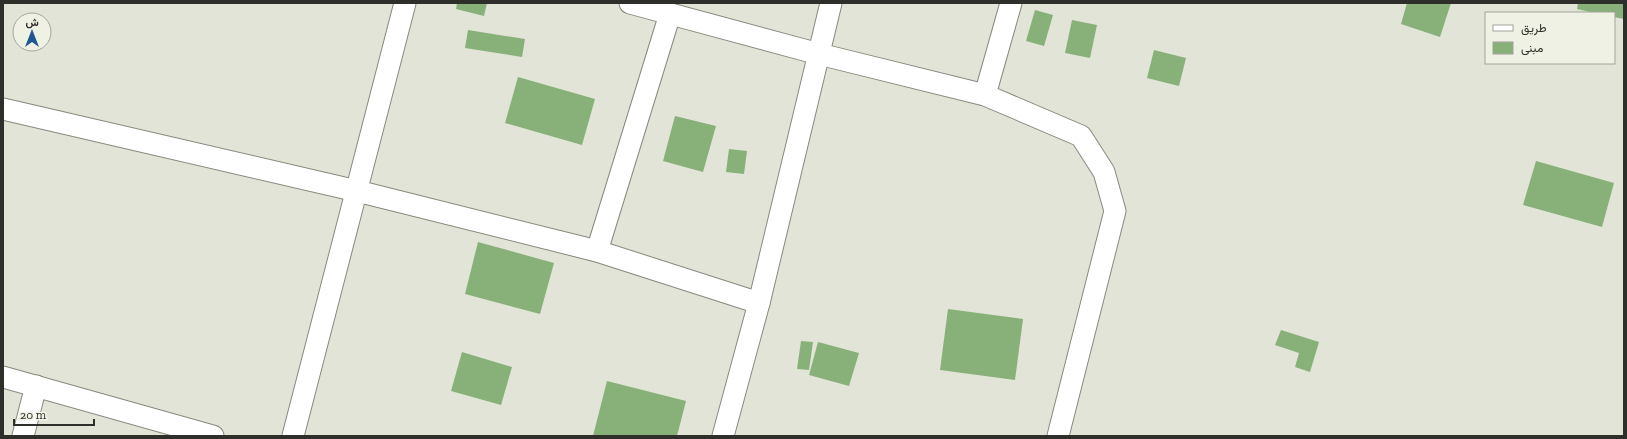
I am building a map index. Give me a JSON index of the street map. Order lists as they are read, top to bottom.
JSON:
{
  "legend": ["طريق", "مبنى"],
  "scale_bar": "20 m",
  "north": "top"
}
